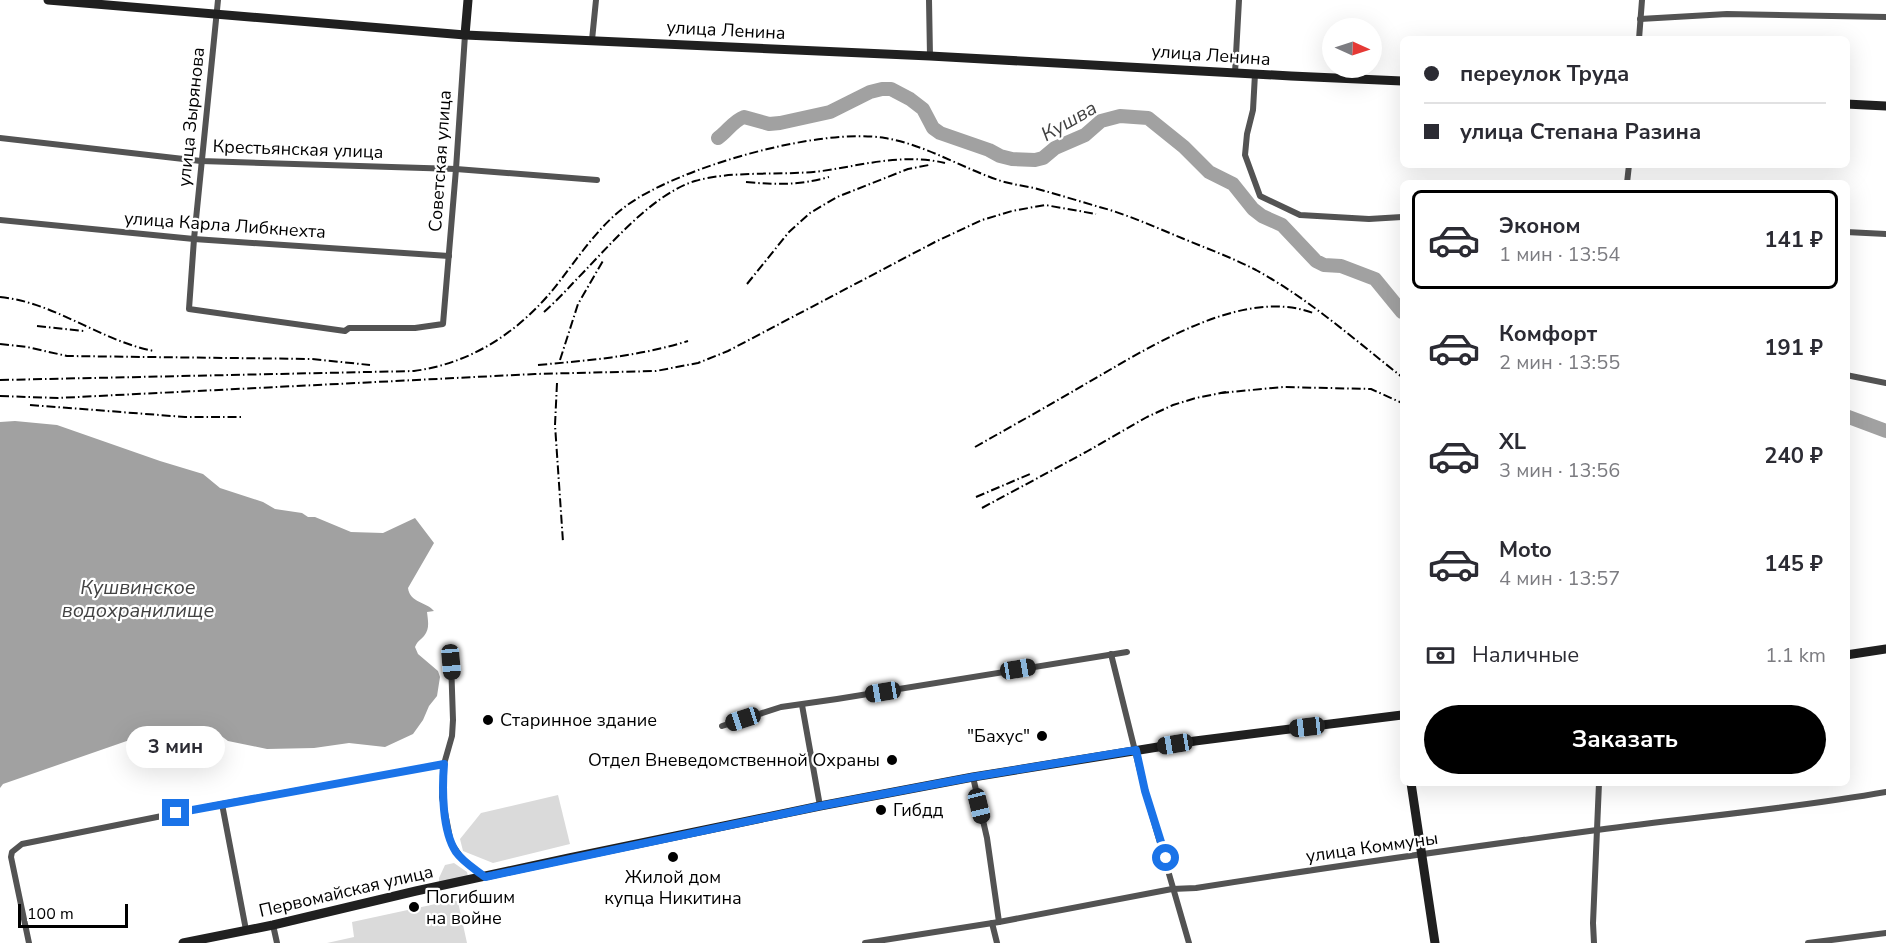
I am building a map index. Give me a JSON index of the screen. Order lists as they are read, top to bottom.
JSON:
{
  "streets": {
    "main road": ["улица Ленина", "Советская улица", "Первомайская улица"],
    "street": [
      "улица Зырянова",
      "Крестьянская улица",
      "улица Карла Либкнехта",
      "улица Коммуны"
    ]
  },
  "crossings": [
    ["улица Ленина", "улица Зырянова"],
    ["улица Ленина", "Советская улица"],
    ["улица Зырянова", "Крестьянская улица"],
    ["улица Зырянова", "Советская улица"],
    ["улица Зырянова", "улица Карла Либкнехта"],
    ["Крестьянская улица", "Советская улица"],
    ["Советская улица", "улица Карла Либкнехта"]
  ],
  "water": ["Кушва", "Кушвинское водохранилище"],
  "places": [
    "Старинное здание",
    "\"Бахус\"",
    "Отдел Вневедомственной Охраны",
    "Гибдд",
    "Жилой дом купца Никитина",
    "Погибшим на войне"
  ],
  "scale_bar": "100 m",
  "north": "right",
  "page": {
    "banner": ["переулок Труда", "улица Степана Разина"],
    "list": [
      {
        "name": "Эконом",
        "note": "1 мин · 13:54",
        "value": "141 ₽"
      },
      {
        "name": "Комфорт",
        "note": "2 мин · 13:55",
        "value": "191 ₽"
      },
      {
        "name": "XL",
        "note": "3 мин · 13:56",
        "value": "240 ₽"
      },
      {
        "name": "Moto",
        "note": "4 мин · 13:57",
        "value": "145 ₽"
      }
    ],
    "pay": ["Наличные", "1.1 km"],
    "buttons": "Заказать",
    "bubble": "3 мин",
    "scale": "100 m"
  }
}
